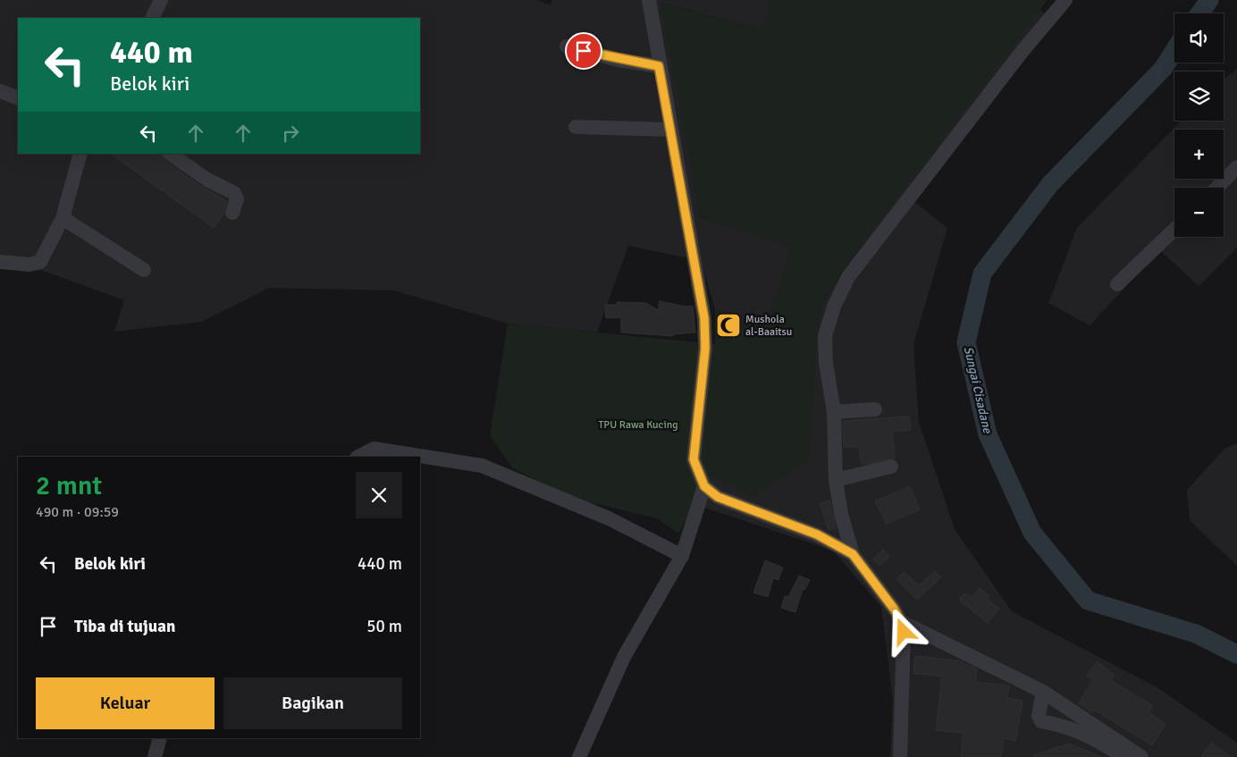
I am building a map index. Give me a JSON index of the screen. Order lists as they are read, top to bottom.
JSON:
{
  "water": ["Sungai Cisadane"],
  "parks": ["TPU Rawa Kucing"],
  "places": {
    "mosque": ["Mushola al-Baaitsu"]
  },
  "page": {
    "map_buttons": ["+", "−"],
    "turn": ["440 m", "Belok kiri"],
    "heading": ["2 mnt", "490 m · 09:59"],
    "list": [
      {
        "name": "Belok kiri",
        "value": "440 m"
      },
      {
        "name": "Tiba di tujuan",
        "value": "50 m"
      }
    ],
    "buttons": ["Keluar", "Bagikan"]
  }
}
